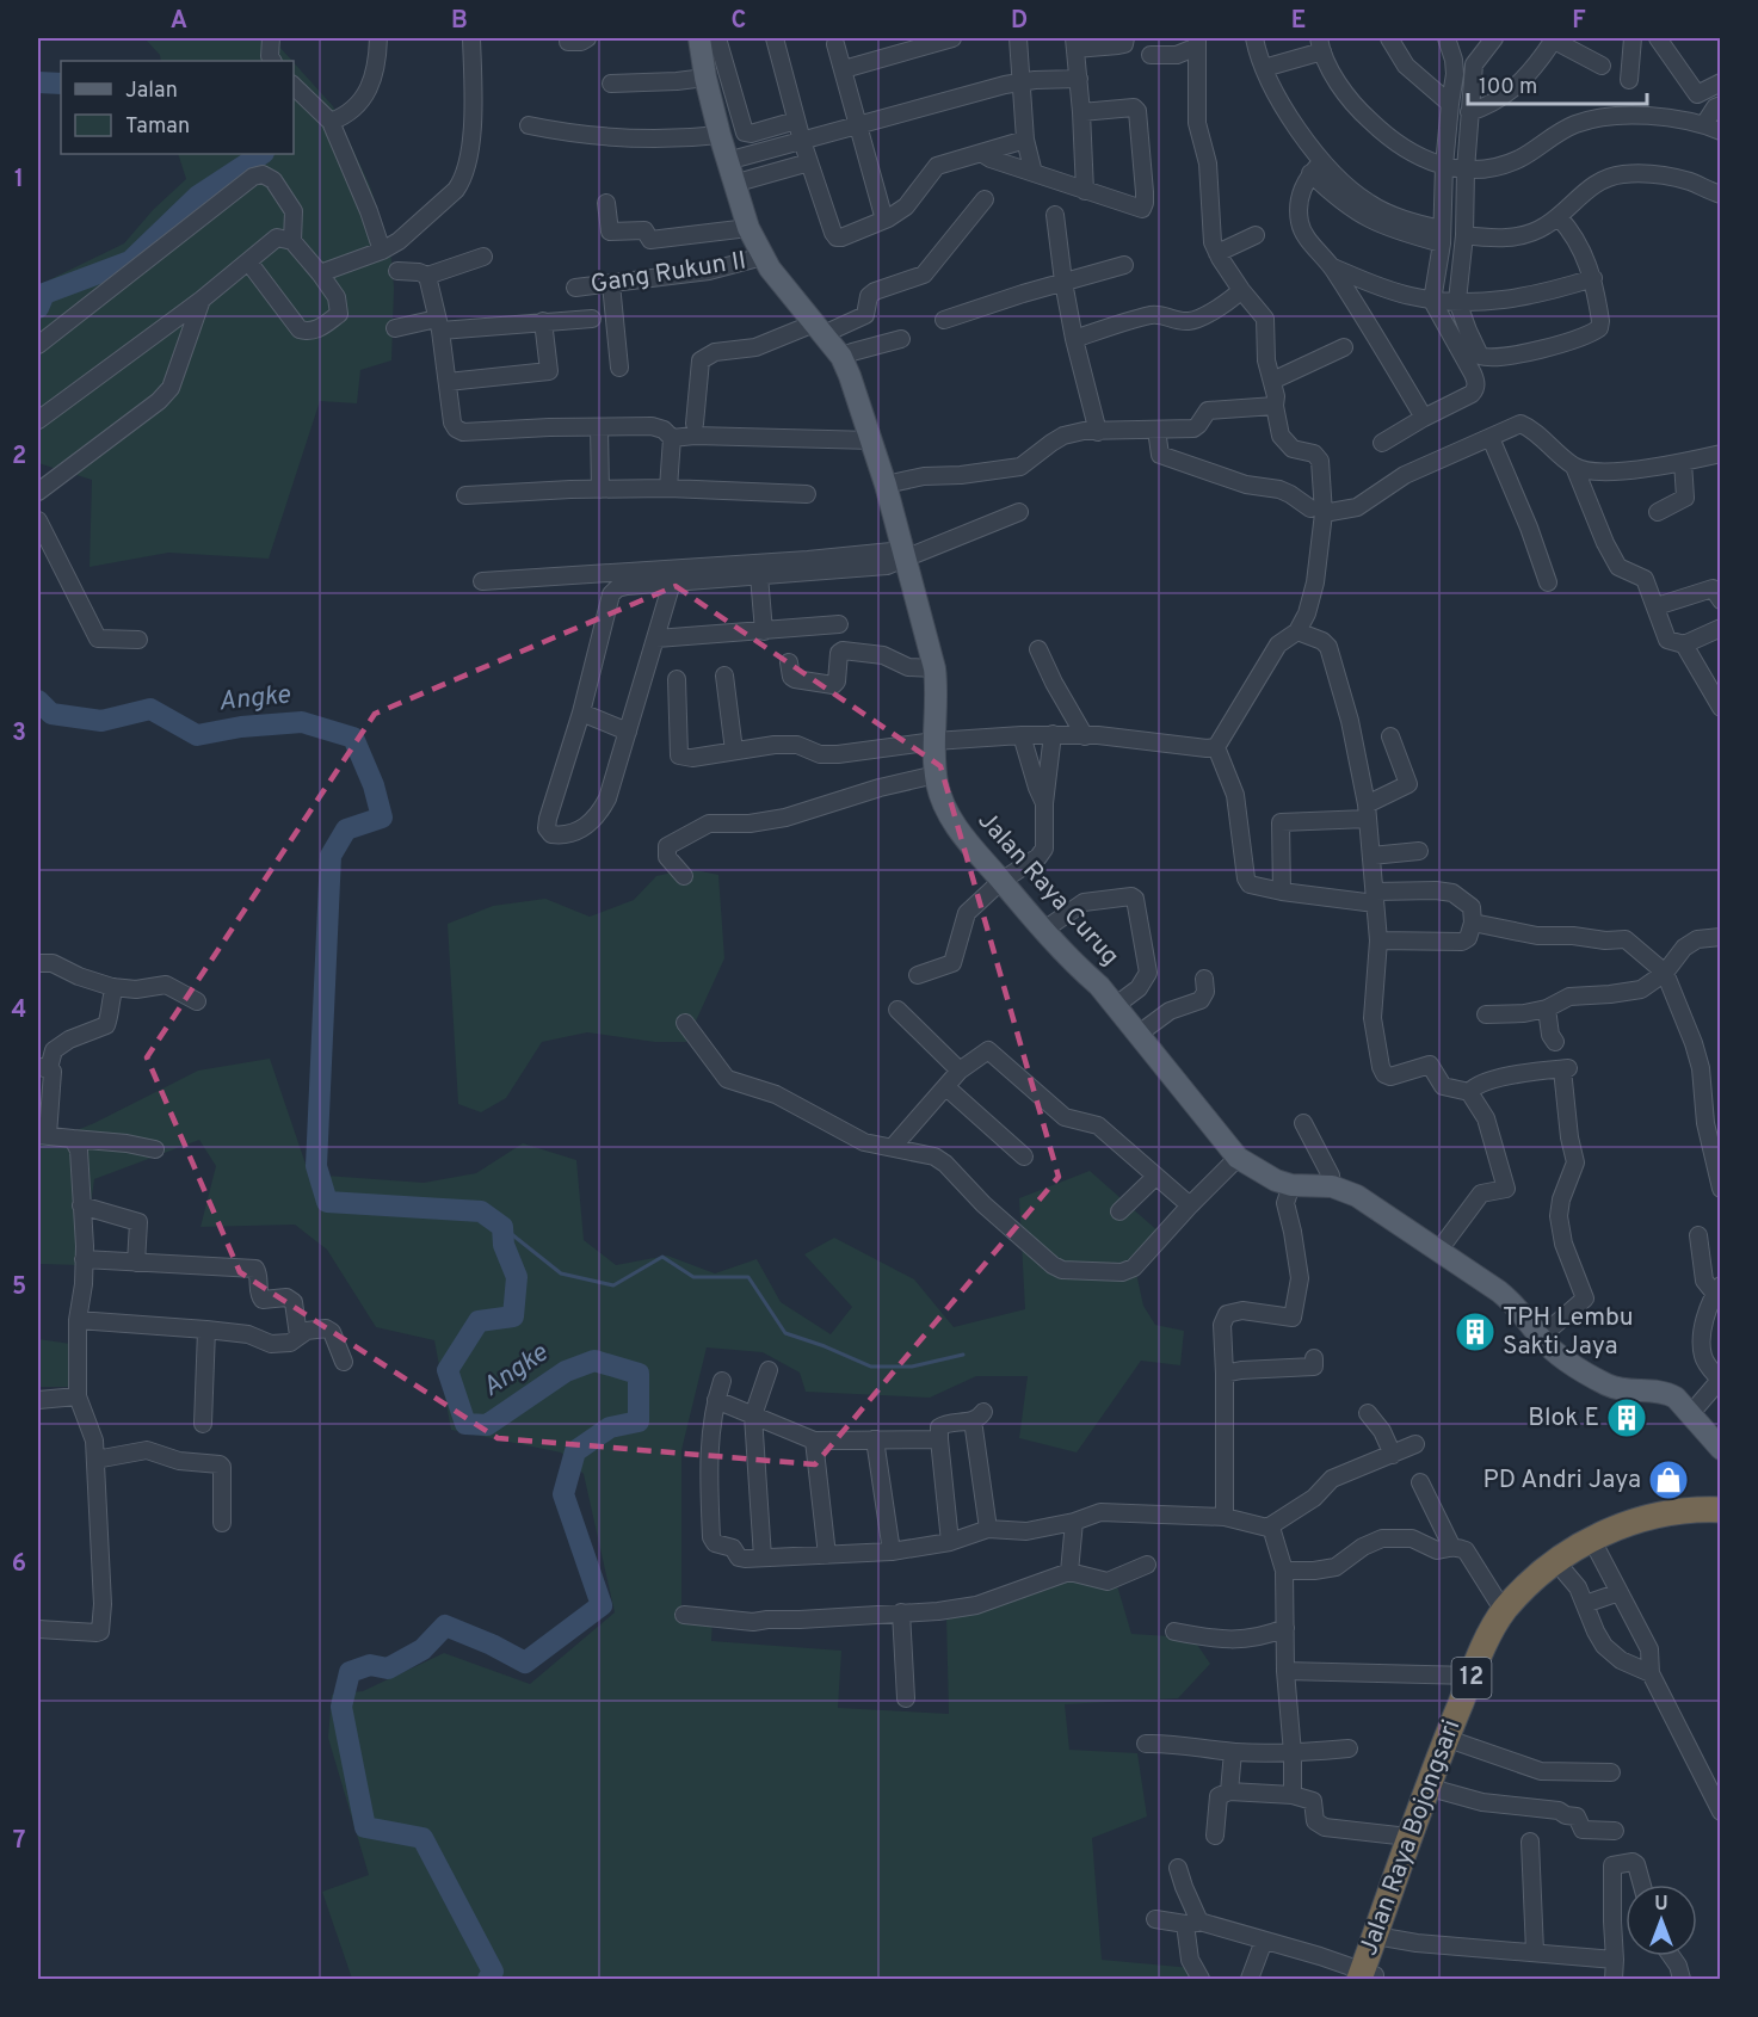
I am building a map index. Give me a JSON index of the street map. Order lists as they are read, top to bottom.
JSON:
{
  "streets": {
    "highway": ["12", "Jalan Raya Bojongsari"],
    "main road": ["Jalan Raya Curug"],
    "street": ["Gang Rukun II"]
  },
  "crossings": [
    ["Gang Rukun II", "Jalan Raya Curug"]
  ],
  "water": ["Angke"],
  "places": {
    "building": ["TPH Lembu Sakti Jaya", "Blok E"],
    "shop": ["PD Andri Jaya"]
  },
  "legend": ["Jalan", "Taman"],
  "scale_bar": "100 m",
  "north": "top",
  "grid": {
    "columns": [
      "A",
      "B",
      "C",
      "D",
      "E",
      "F"
    ],
    "rows": [
      "1",
      "2",
      "3",
      "4",
      "5",
      "6",
      "7"
    ]
  }
}
